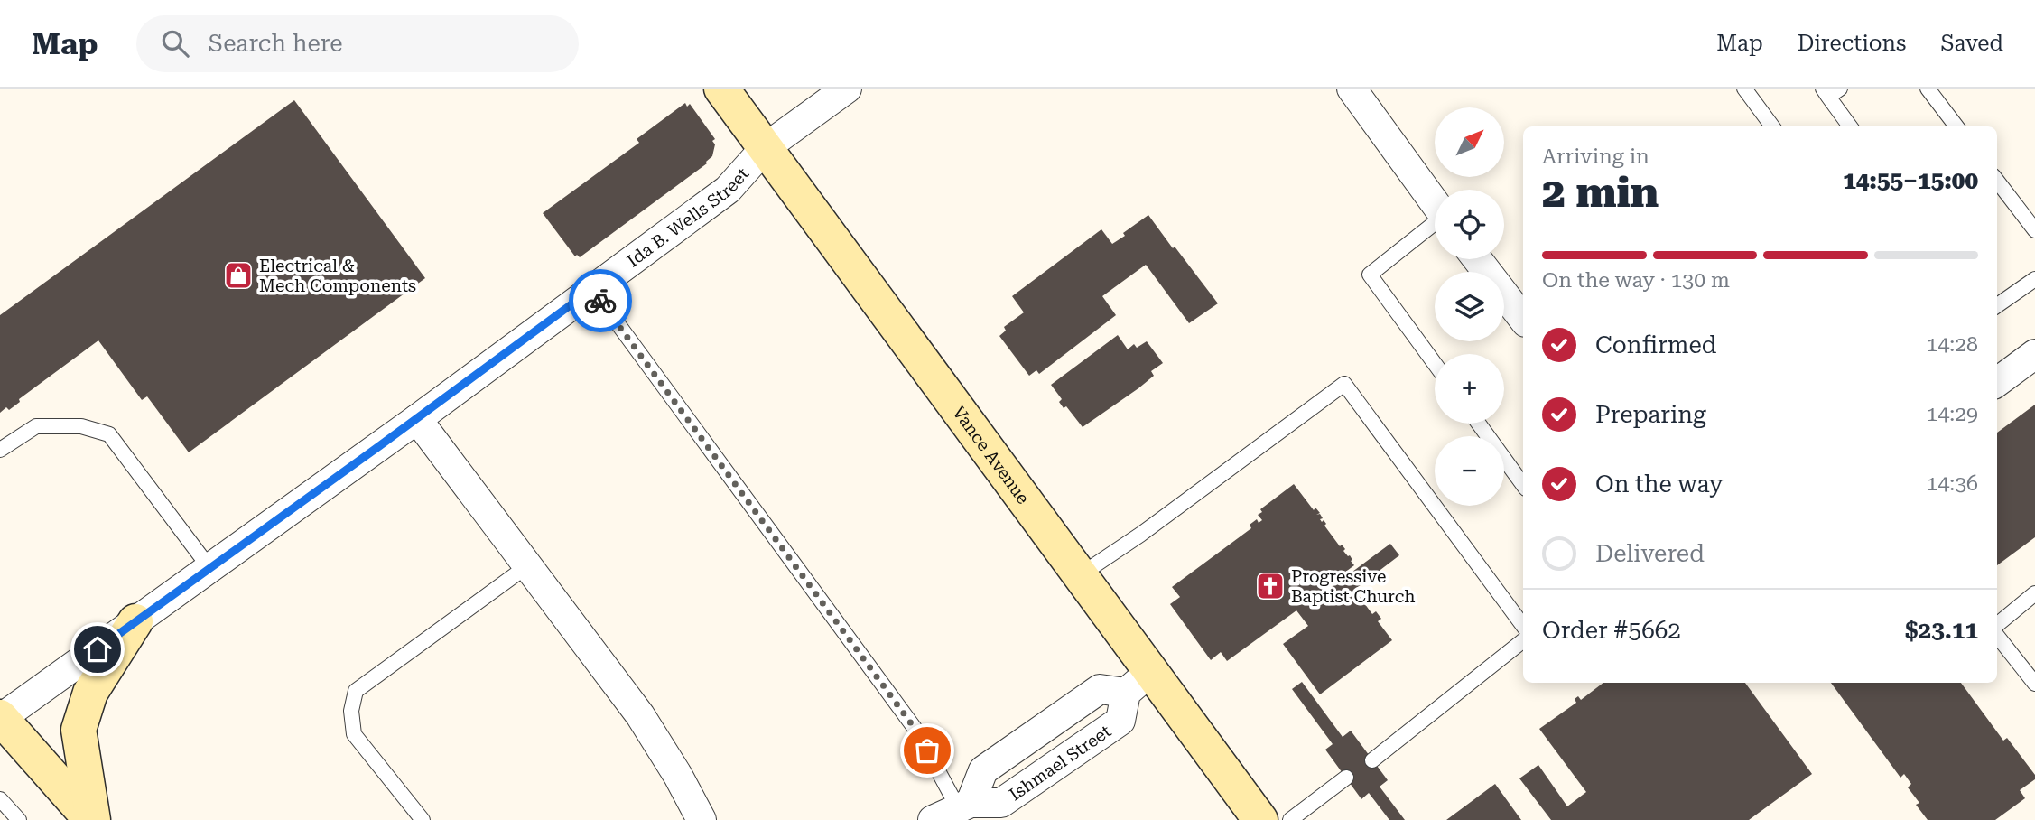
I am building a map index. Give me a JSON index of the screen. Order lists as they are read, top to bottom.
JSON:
{
  "streets": {
    "street": ["Ida B. Wells Street", "Vance Avenue", "Ishmael Street"]
  },
  "crossings": [
    ["Ida B. Wells Street", "Vance Avenue"],
    ["Vance Avenue", "Ishmael Street"]
  ],
  "places": {
    "shop": ["Electrical & Mech Components"],
    "church": ["Progressive Baptist Church"]
  },
  "north": "top right",
  "page": {
    "header": "Map",
    "search": "Search here",
    "nav": ["Map", "Directions", "Saved"],
    "map_buttons": ["+", "−"],
    "heading": ["2 min", "Arriving in", "14:55–15:00"],
    "panel": ["Order #5662", "$23.11"],
    "bar": "On the way · 130 m",
    "list": [
      ["Confirmed", "14:28"],
      ["Preparing", "14:29"],
      ["On the way", "14:36"],
      "Delivered"
    ]
  }
}
